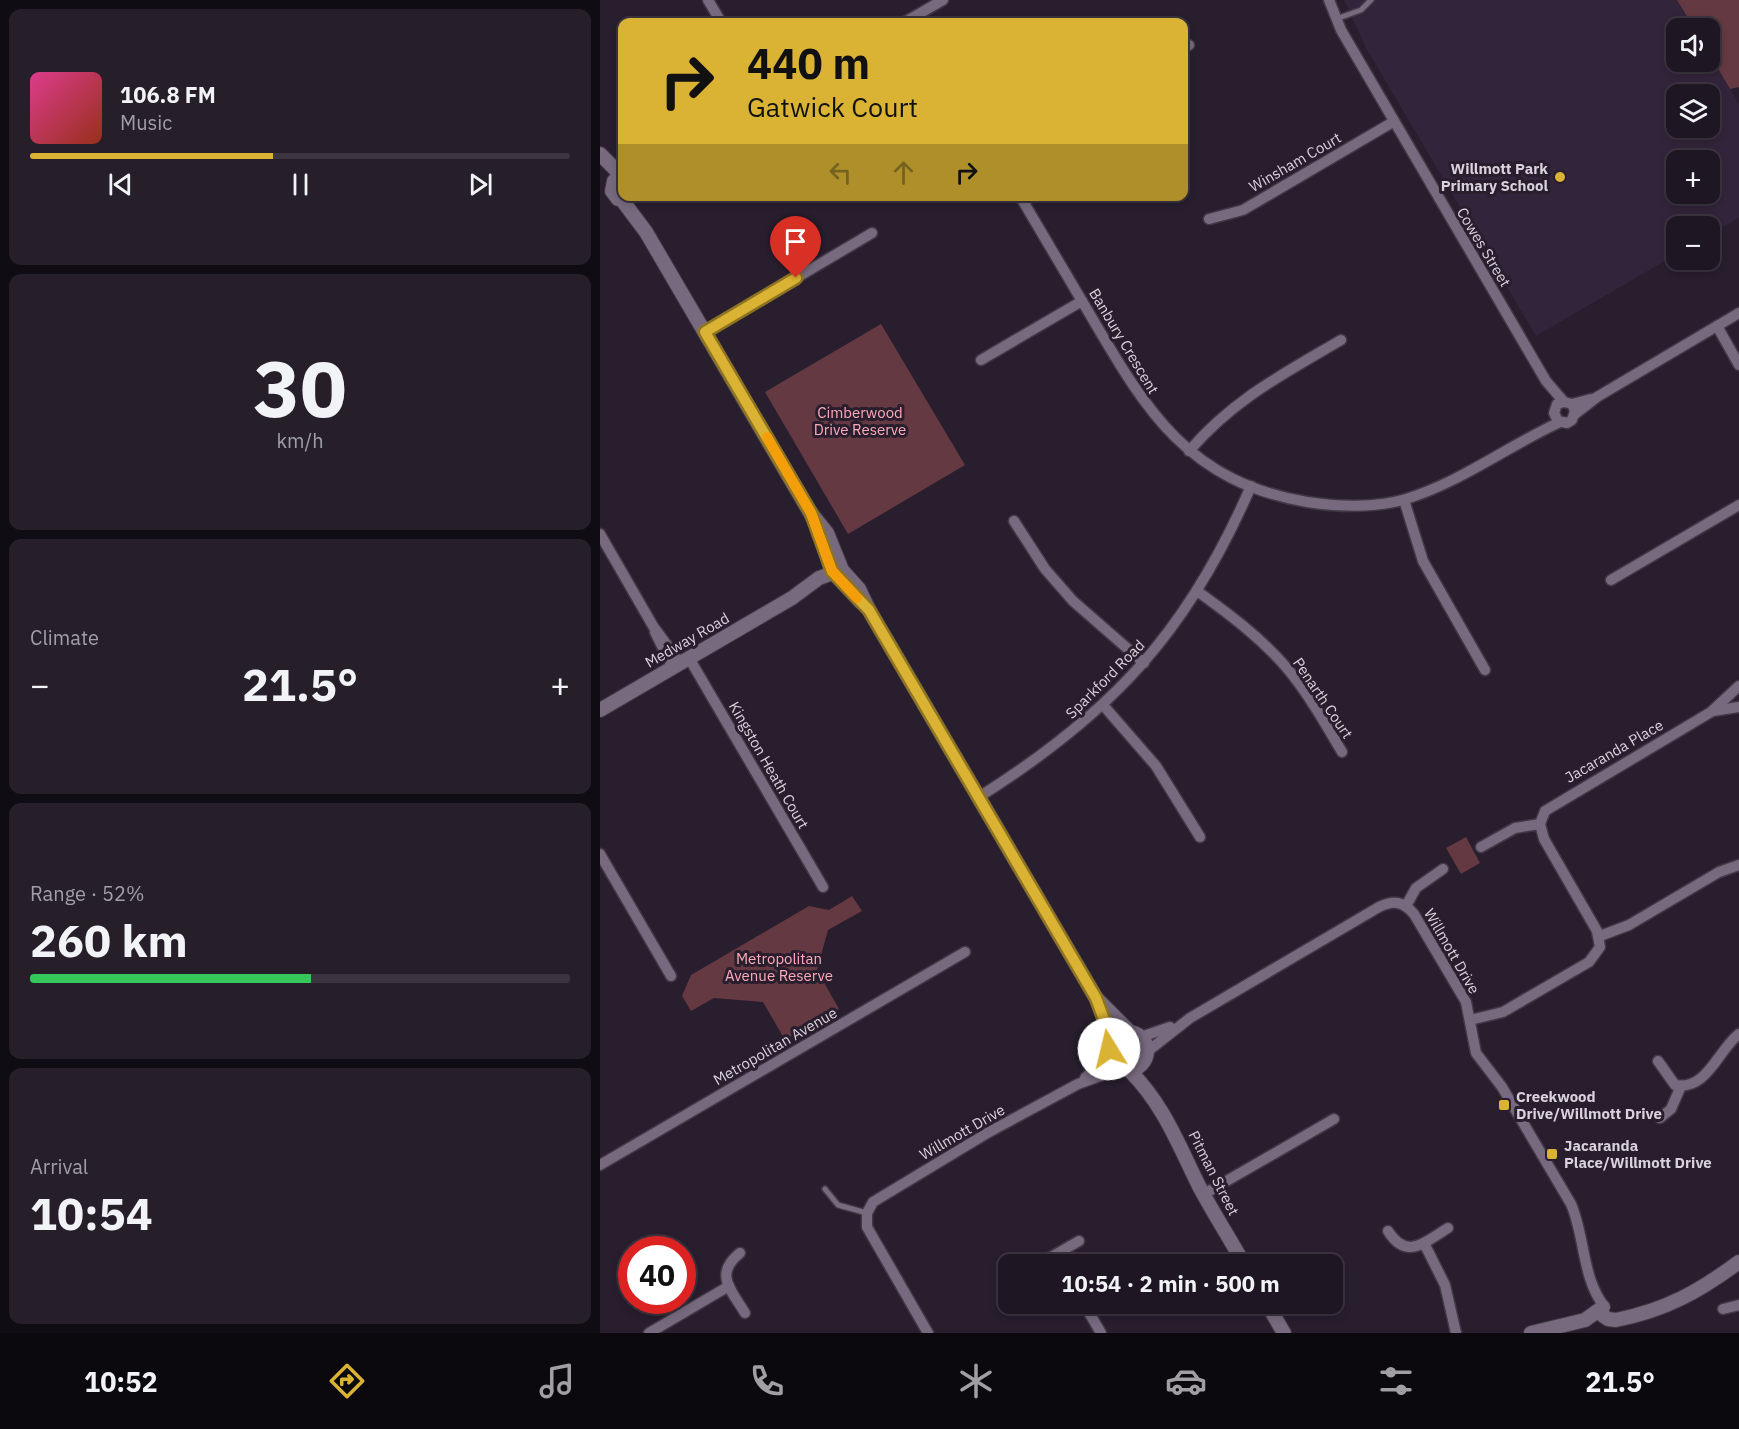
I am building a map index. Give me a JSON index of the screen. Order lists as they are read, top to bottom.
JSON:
{
  "streets": {
    "street": [
      "Winsham Court",
      "Cowes Street",
      "Banbury Crescent",
      "Medway Road",
      "Sparkford Road",
      "Penarth Court",
      "Jacaranda Place",
      "Kingston Heath Court",
      "Willmott Drive",
      "Metropolitan Avenue",
      "Pitman Street"
    ]
  },
  "crossings": [
    ["Winsham Court", "Cowes Street"],
    ["Cowes Street", "Banbury Crescent"],
    ["Banbury Crescent", "Sparkford Road"],
    ["Medway Road", "Kingston Heath Court"],
    ["Sparkford Road", "Penarth Court"],
    ["Willmott Drive", "Pitman Street"]
  ],
  "parks": ["Cimberwood Drive Reserve", "Metropolitan Avenue Reserve"],
  "places": {
    "other": ["Willmott Park Primary School"],
    "transit": ["Creekwood Drive/Willmott Drive", "Jacaranda Place/Willmott Drive"]
  },
  "page": {
    "map_buttons": ["+", "−"],
    "turn": ["440 m", "Gatwick Court"],
    "song": ["106.8 FM", "Music"],
    "tile": [
      ["30", "km/h"],
      "Climate",
      ["Range · 52%", "260 km"],
      ["Arrival", "10:54"]
    ],
    "heat": ["−", "21.5°", "+"],
    "limit": "40",
    "trip": "10:54 · 2 min · 500 m",
    "tabs": ["10:52", "21.5°"]
  }
}
